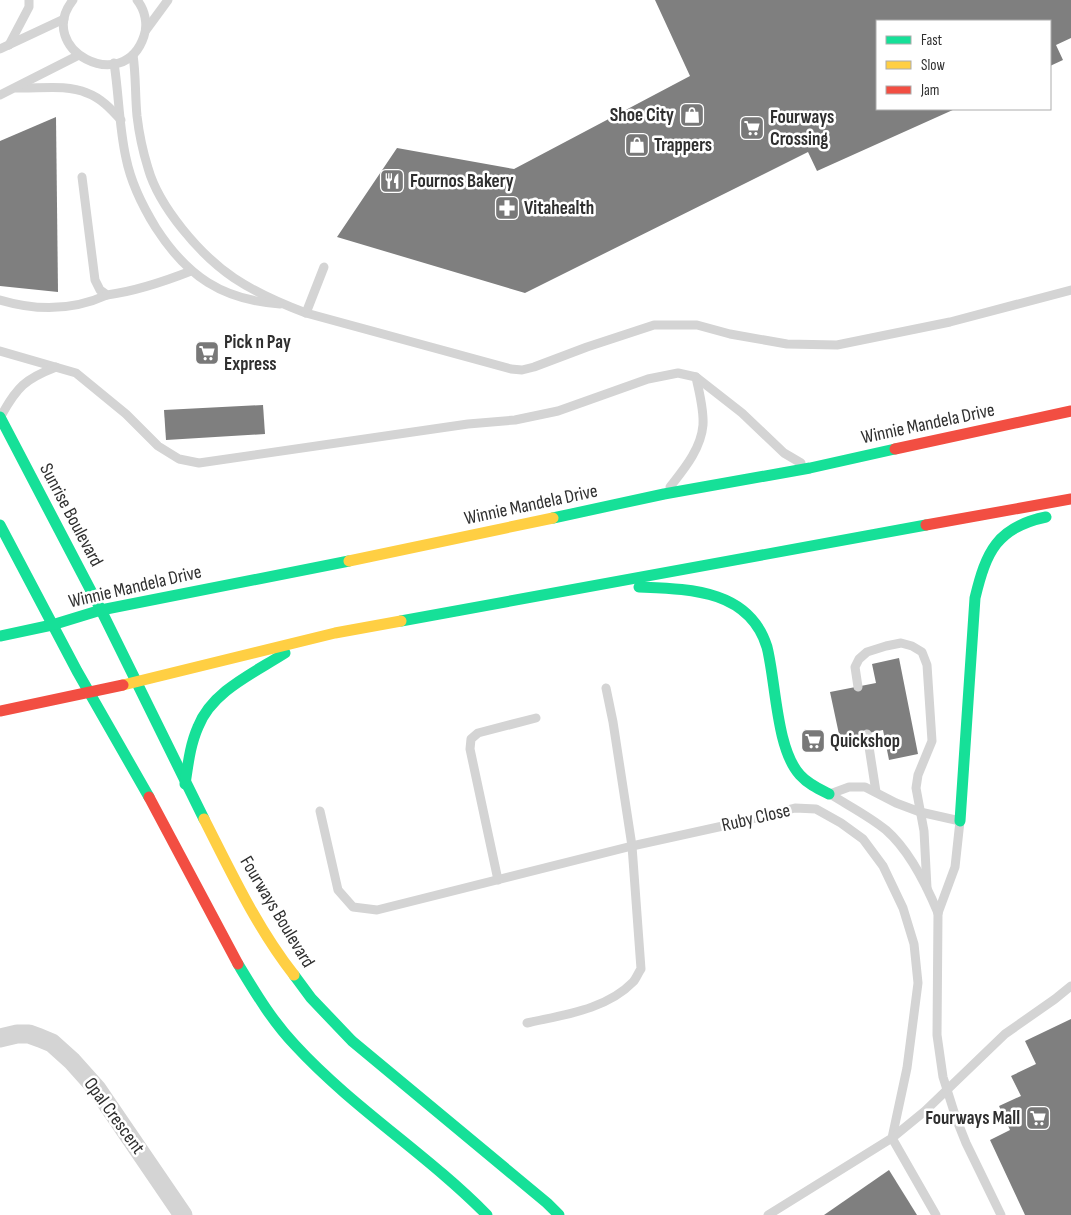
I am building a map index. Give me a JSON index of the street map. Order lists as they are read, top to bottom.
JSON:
{
  "streets": {
    "main road": ["Winnie Mandela Drive", "Sunrise Boulevard", "Fourways Boulevard"],
    "street": ["Opal Crescent"],
    "lane": ["Ruby Close"]
  },
  "crossings": [
    ["Winnie Mandela Drive", "Sunrise Boulevard"],
    ["Sunrise Boulevard", "Fourways Boulevard"]
  ],
  "places": {
    "shop": ["Shoe City", "Trappers"],
    "supermarket": [
      "Fourways Crossing",
      "Pick n Pay Express",
      "Quickshop",
      "Fourways Mall"
    ],
    "restaurant": ["Fournos Bakery"],
    "pharmacy": ["Vitahealth"]
  },
  "legend": ["Fast", "Slow", "Jam"]
}
